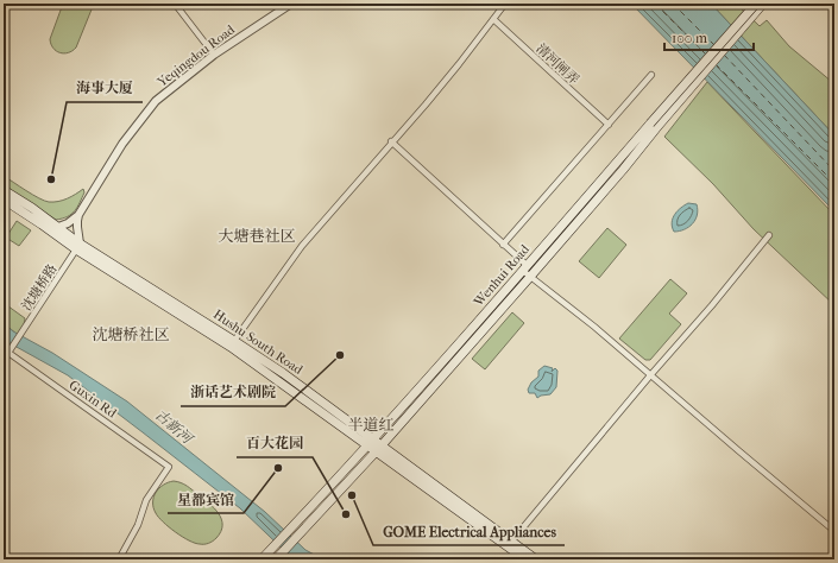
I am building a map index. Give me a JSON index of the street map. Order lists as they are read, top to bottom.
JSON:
{
  "streets": {
    "main road": ["Wenhui Road", "Hushu South Road"],
    "street": [
      "Yeqingdou Road",
      "清河闸弄",
      "沈塘桥路",
      "Guxin Rd"
    ]
  },
  "crossings": [
    ["Wenhui Road", "Hushu South Road"],
    ["沈塘桥路", "Hushu South Road"],
    ["沈塘桥路", "Guxin Rd"]
  ],
  "districts": ["大塘巷社区", "沈塘桥社区", "半道红"],
  "water": ["古新河"],
  "places": [
    "海事大厦",
    "浙话艺术剧院",
    "星都宾馆",
    "GOME Electrical Appliances",
    "百大花园"
  ],
  "scale_bar": "100 m"
}
